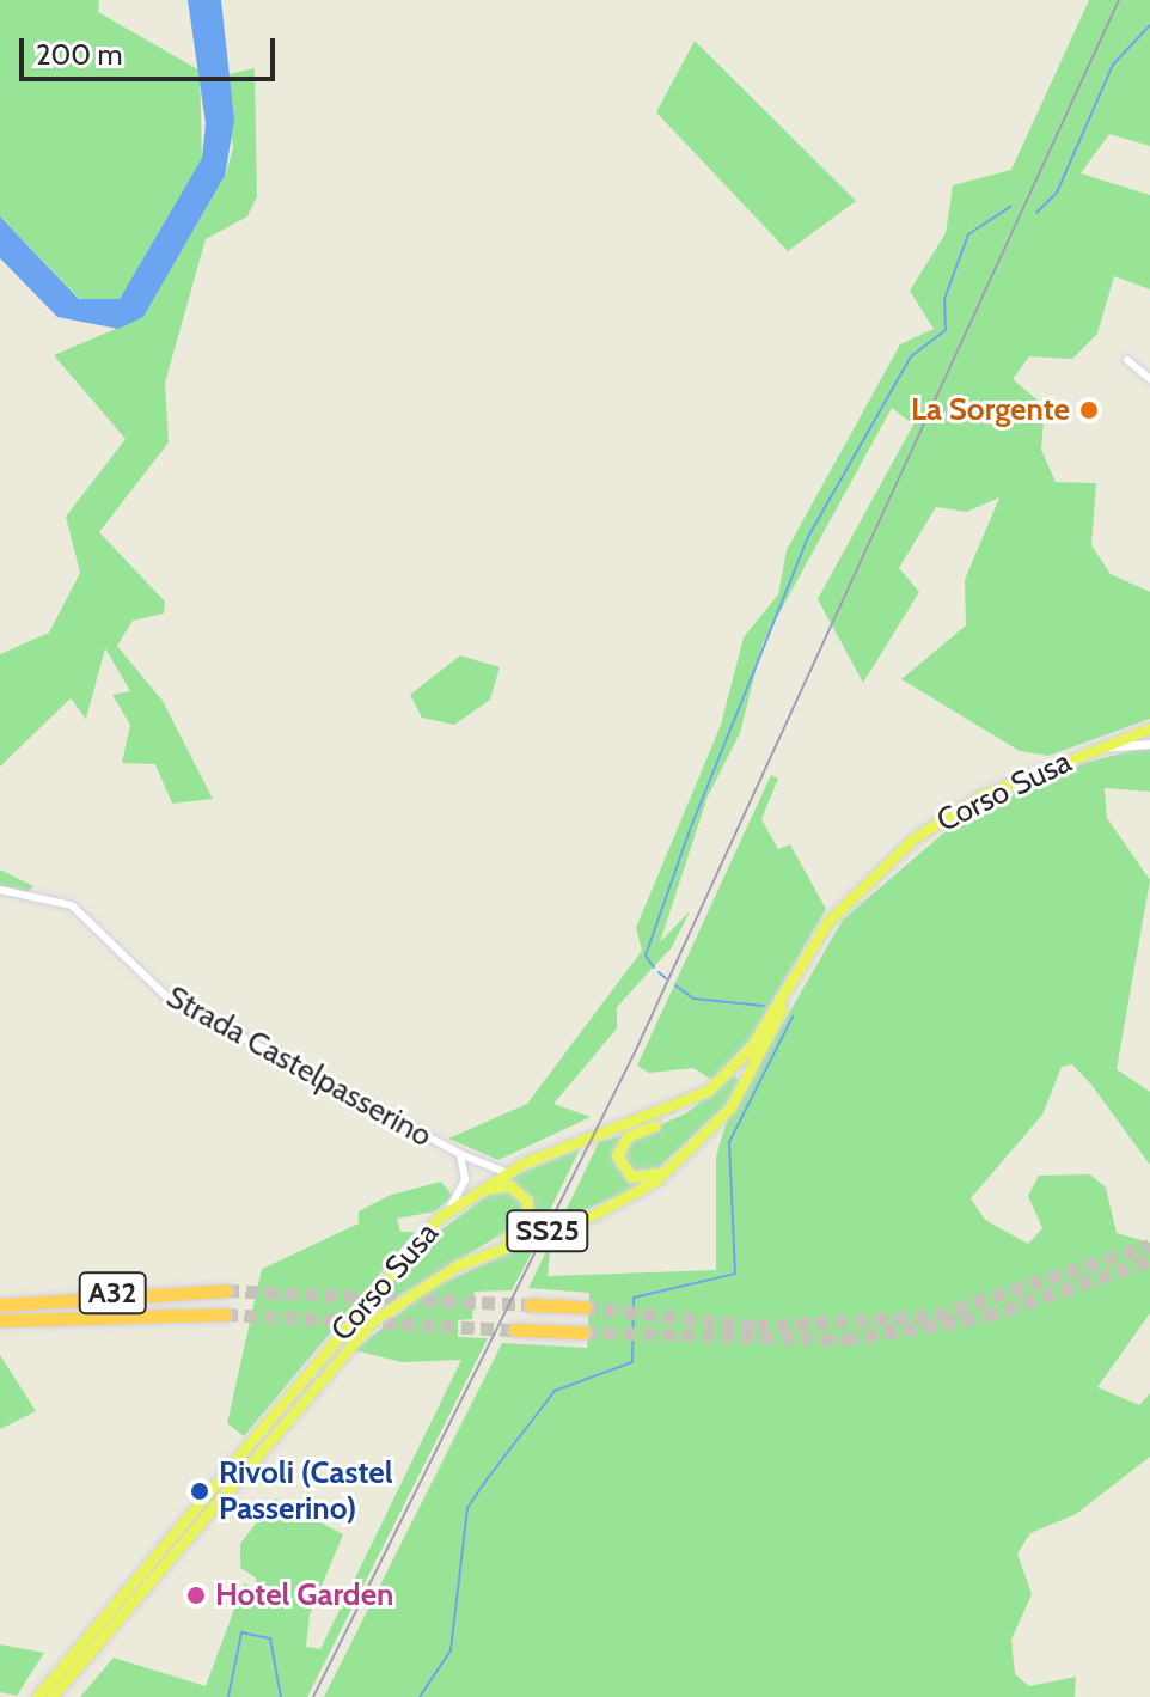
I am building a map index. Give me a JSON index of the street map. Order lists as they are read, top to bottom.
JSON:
{
  "streets": {
    "highway": ["A32"],
    "main road": ["Corso Susa", "SS25"],
    "street": ["Strada Castelpasserino"]
  },
  "crossings": [
    ["Corso Susa", "Strada Castelpasserino"]
  ],
  "places": ["La Sorgente", "Rivoli (Castel Passerino)", "Hotel Garden"],
  "scale_bar": "200 m"
}
